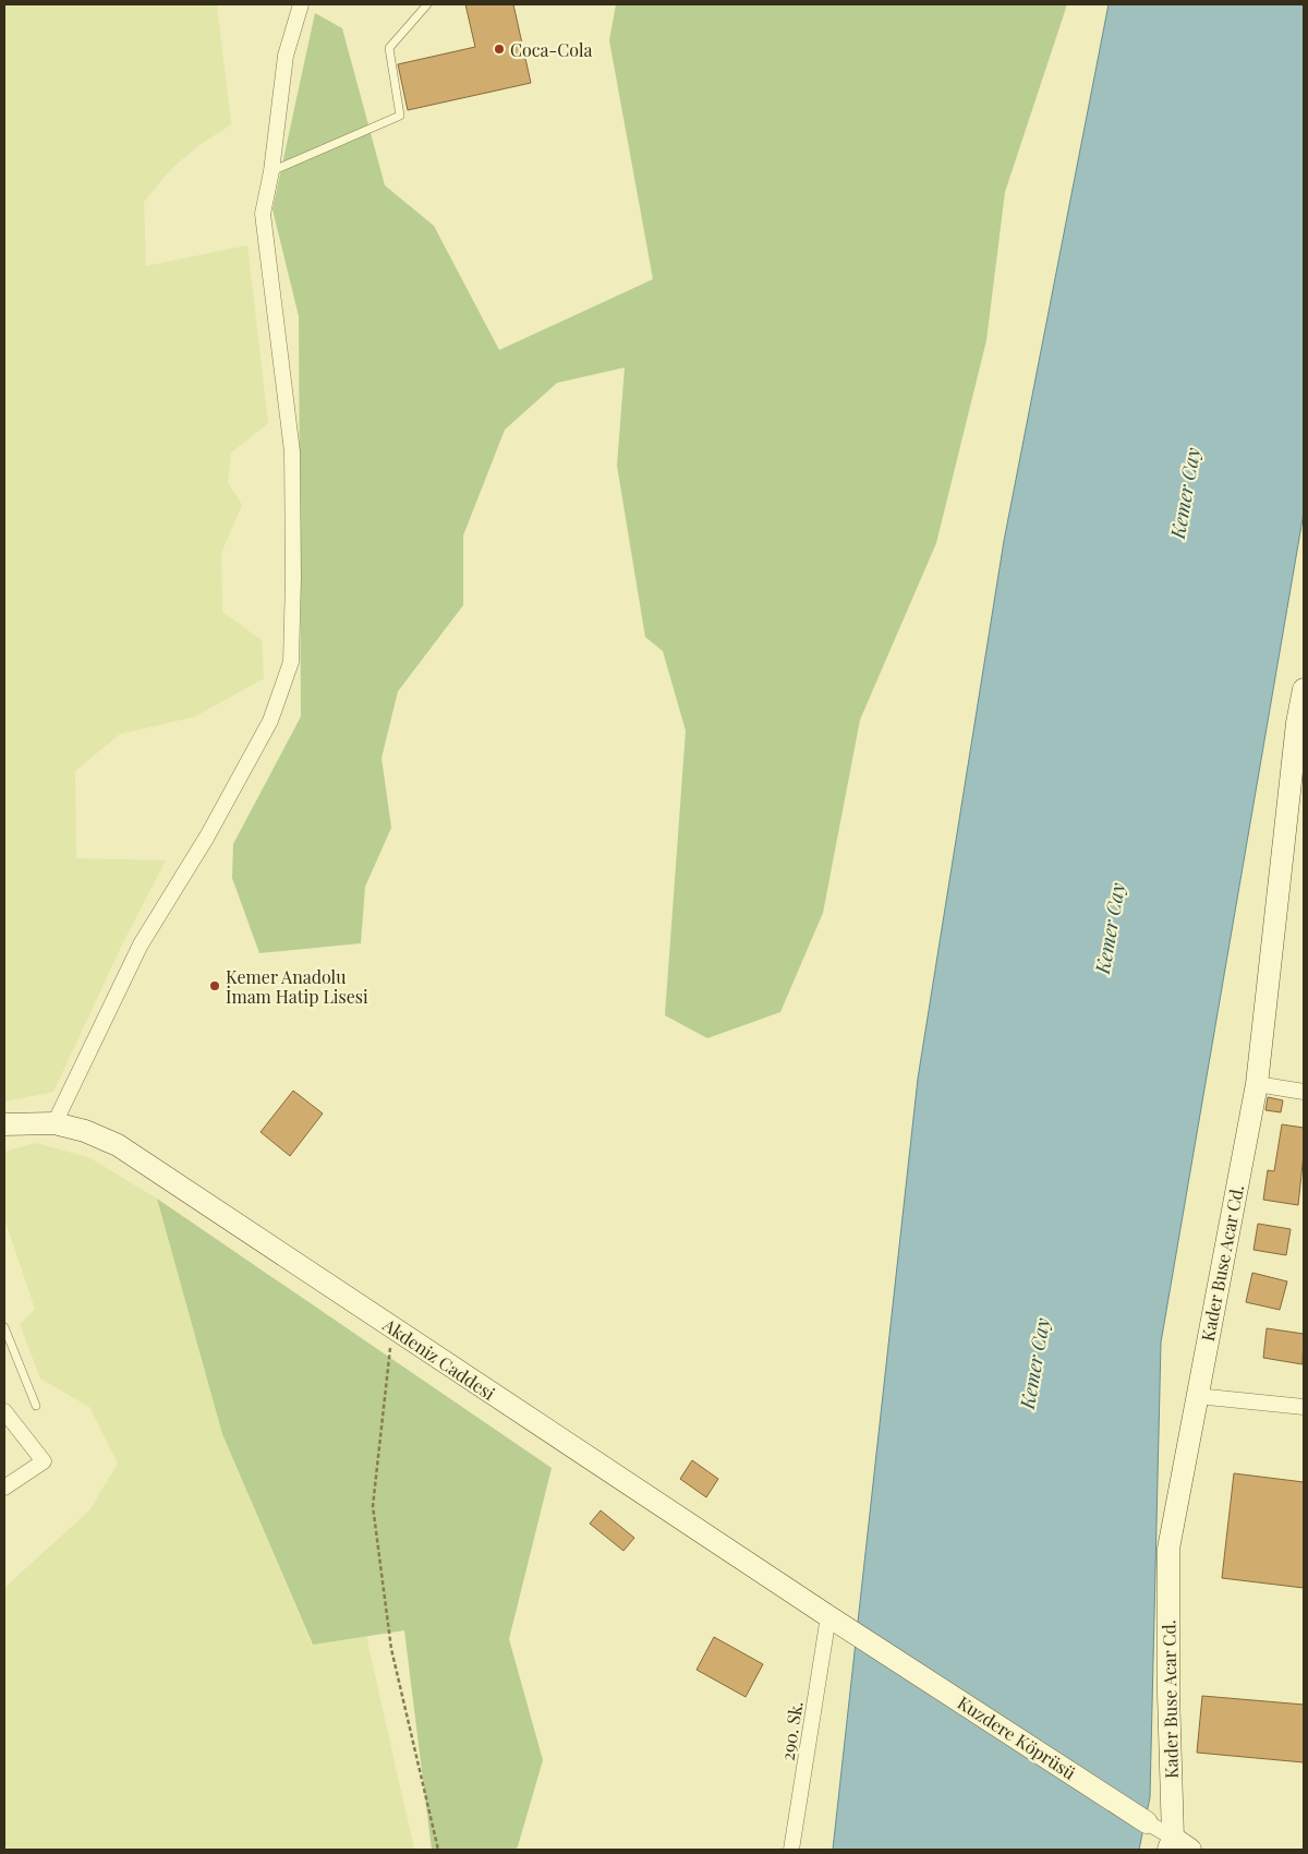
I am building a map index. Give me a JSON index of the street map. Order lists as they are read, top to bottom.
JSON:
{
  "streets": {
    "street": [
      "Kader Buse Acar Cd.",
      "Akdeniz Caddesi",
      "290. Sk.",
      "Kuzdere Köprüsü"
    ]
  },
  "crossings": [
    ["Kader Buse Acar Cd.", "Kuzdere Köprüsü"],
    ["Akdeniz Caddesi", "290. Sk."],
    ["Akdeniz Caddesi", "Kuzdere Köprüsü"]
  ],
  "water": ["Kemer Cay"],
  "places": ["Coca-Cola", "Kemer Anadolu İmam Hatip Lisesi"]
}
